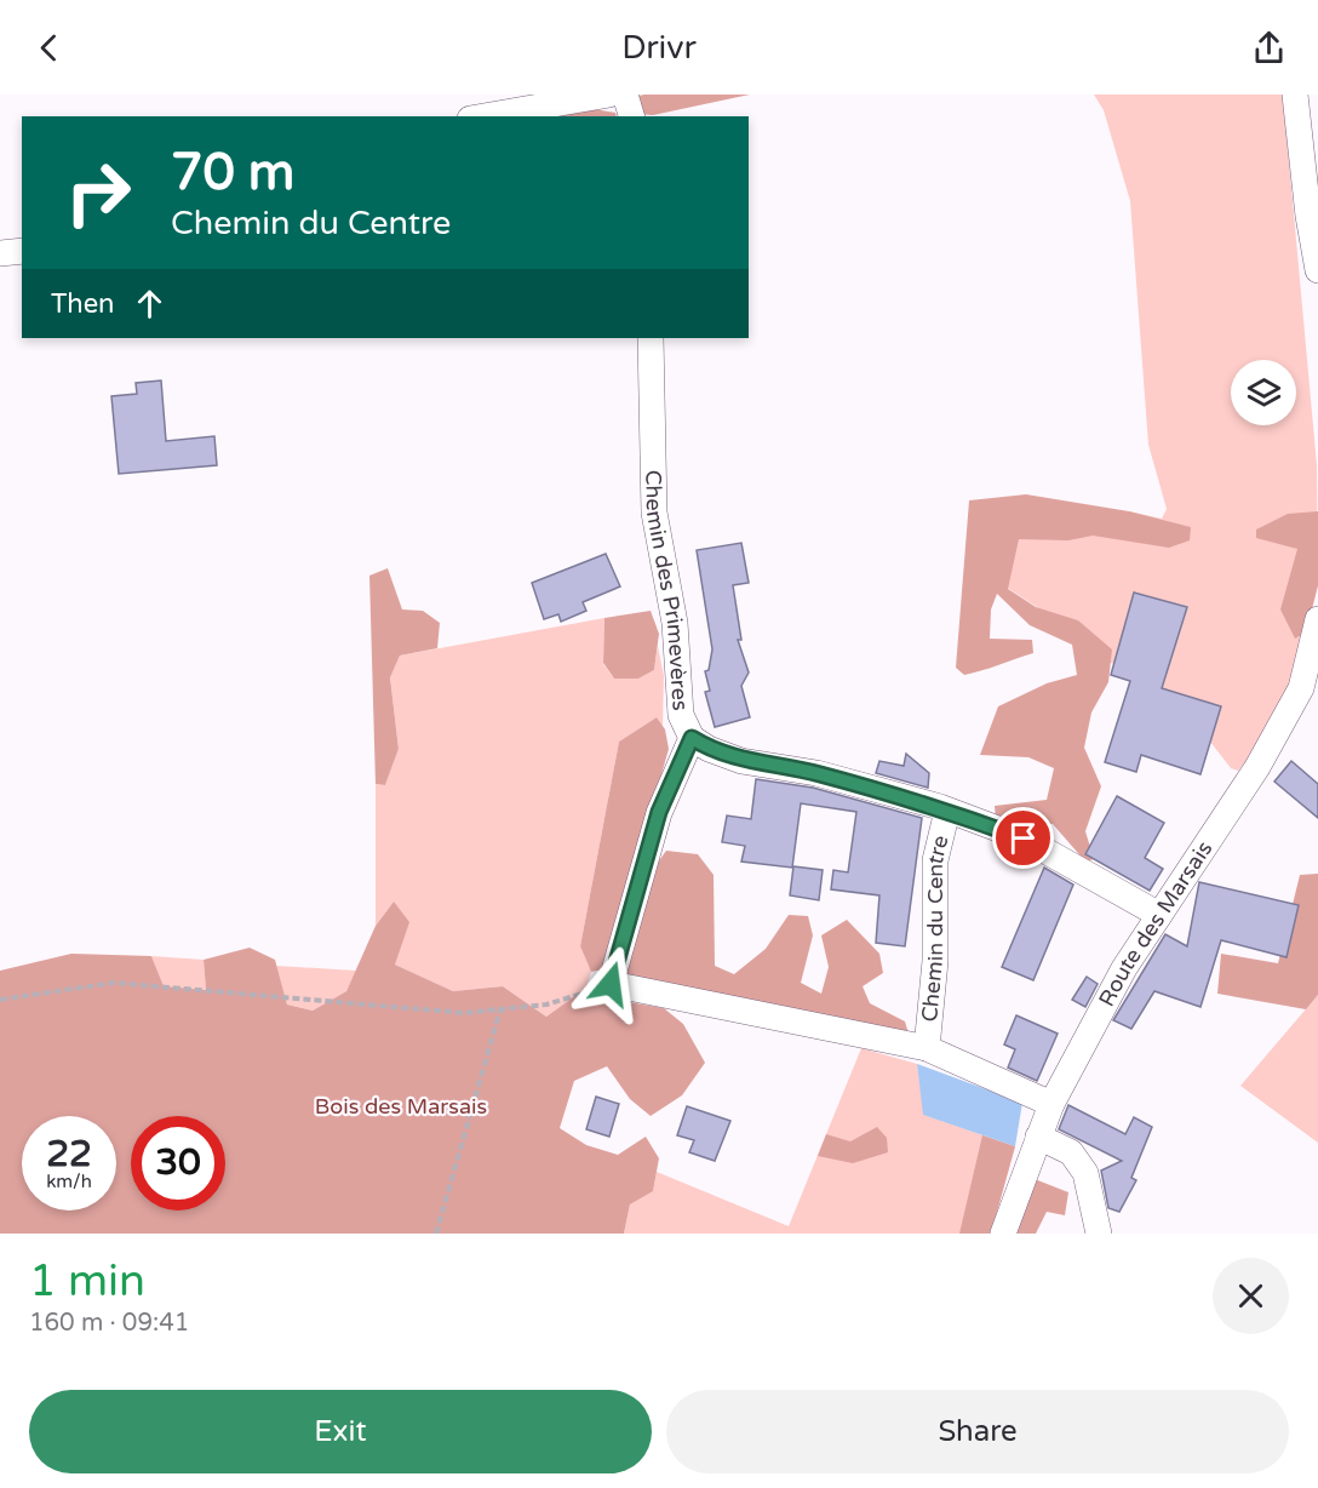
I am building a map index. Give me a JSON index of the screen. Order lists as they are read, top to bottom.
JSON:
{
  "streets": {
    "street": ["Chemin des Primevères", "Route des Marsais", "Chemin du Centre"]
  },
  "crossings": [
    ["Chemin des Primevères", "Chemin du Centre"],
    ["Route des Marsais", "Chemin du Centre"]
  ],
  "parks": ["Bois des Marsais"],
  "page": {
    "header": "Drivr",
    "turn": ["70 m", "Chemin du Centre"],
    "then": "Then",
    "speed": "22 km/h",
    "limit": "30",
    "heading": ["1 min", "160 m · 09:41"],
    "buttons": ["Exit", "Share"]
  }
}
